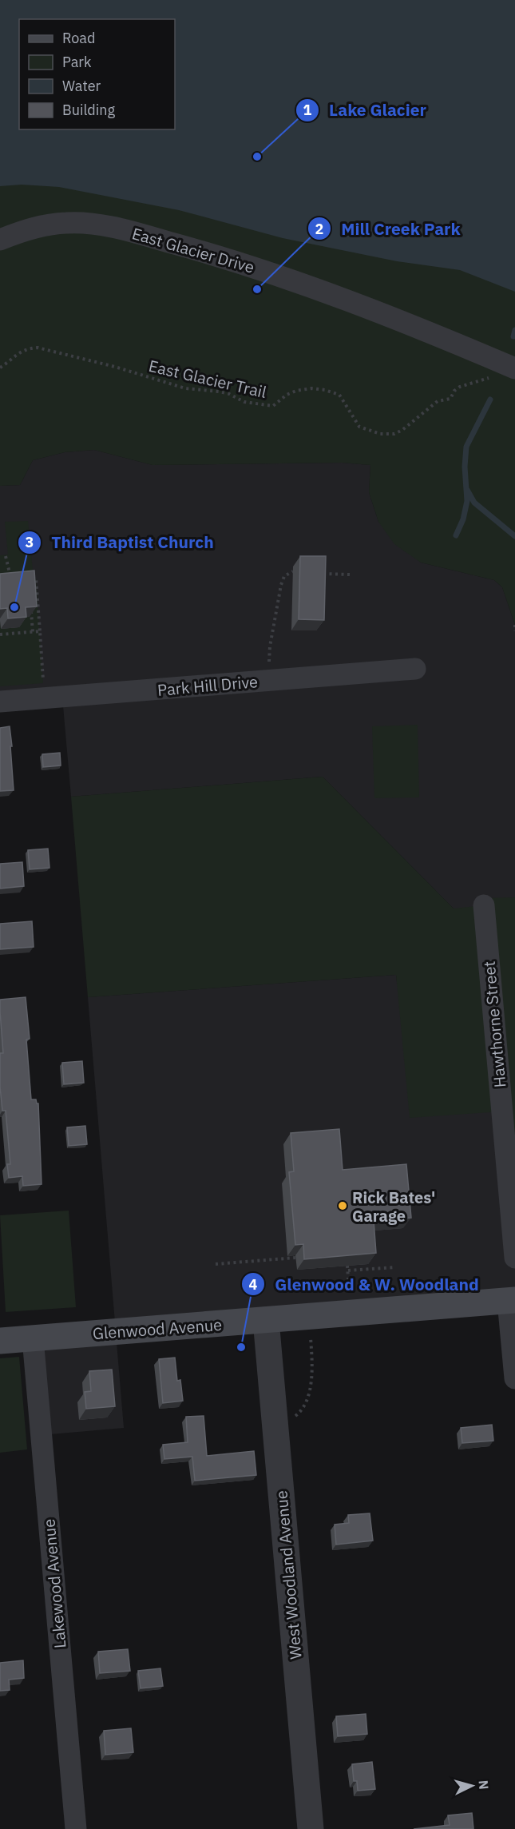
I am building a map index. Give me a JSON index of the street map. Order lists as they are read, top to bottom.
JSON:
{
  "streets": {
    "main road": ["Glenwood Avenue"],
    "street": [
      "East Glacier Drive",
      "Park Hill Drive",
      "Hawthorne Street",
      "West Woodland Avenue",
      "Lakewood Avenue"
    ],
    "path": ["East Glacier Trail"]
  },
  "crossings": [
    ["Glenwood Avenue", "West Woodland Avenue"],
    ["Glenwood Avenue", "Lakewood Avenue"]
  ],
  "places": [
    "Lake Glacier",
    "Mill Creek Park",
    "Third Baptist Church",
    "Rick Bates' Garage",
    "Glenwood & W. Woodland"
  ],
  "legend": [
    "Road",
    "Park",
    "Water",
    "Building"
  ],
  "north": "right"
}
